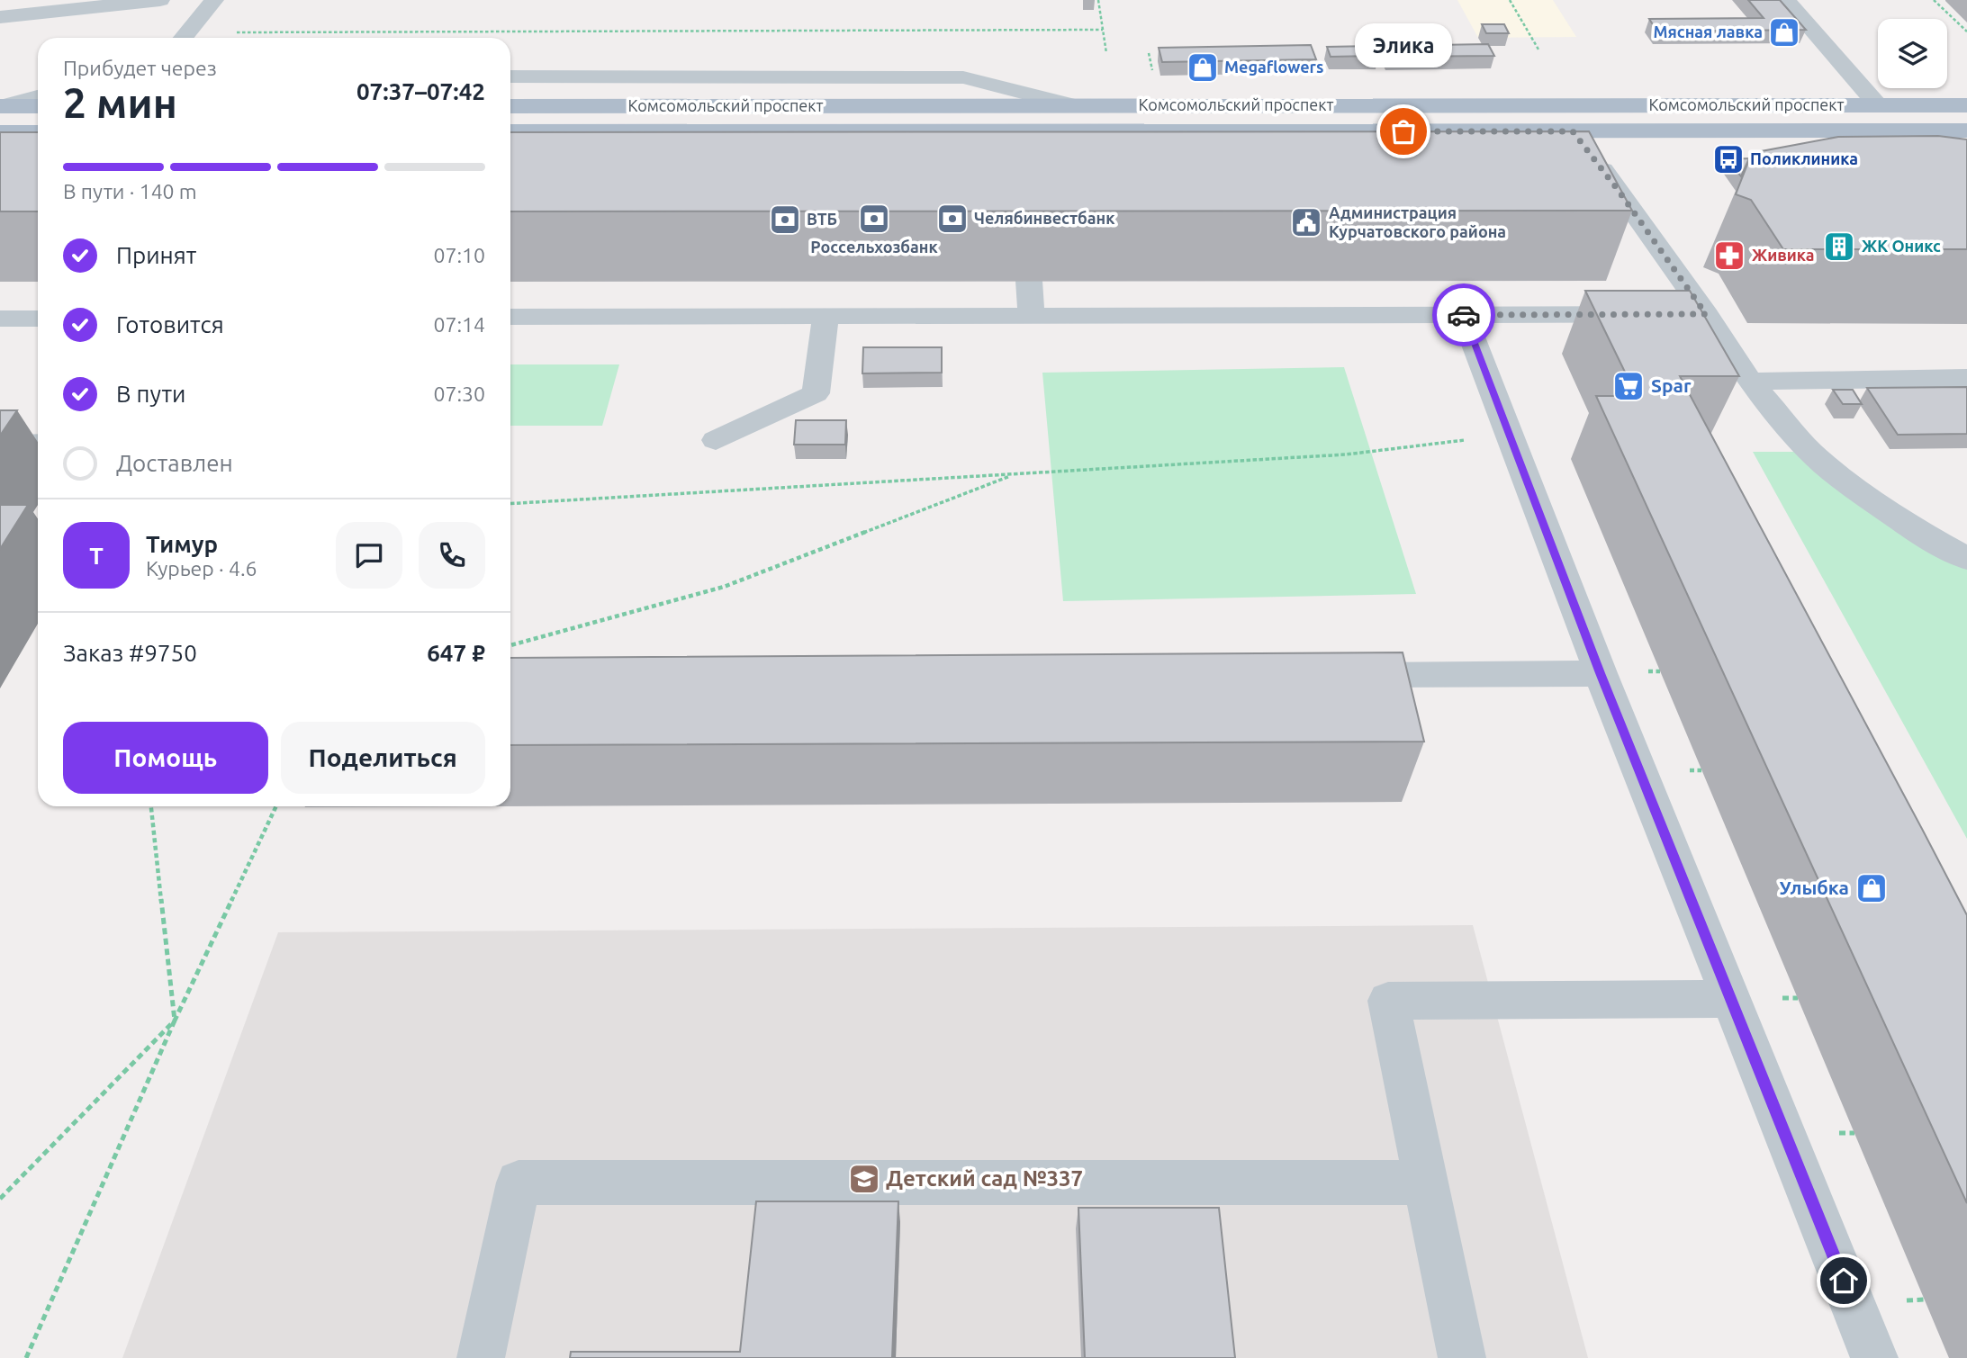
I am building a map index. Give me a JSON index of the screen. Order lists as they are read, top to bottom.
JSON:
{
  "streets": {
    "main road": ["Комсомольский проспект"]
  },
  "places": {
    "shop": ["Мясная лавка", "Megaflowers", "Улыбка"],
    "other": ["Элика"],
    "bus stop": ["Поликлиника"],
    "bank": ["Россельхозбанк", "Челябинвестбанк", "ВТБ"],
    "public building": ["Администрация Курчатовского района"],
    "building": ["ЖК Оникс"],
    "pharmacy": ["Живика"],
    "supermarket": ["Spar"],
    "school or university": ["Детский сад №337"]
  },
  "page": {
    "bubble": "Элика",
    "heading": ["2 мин", "Прибудет через", "07:37–07:42"],
    "panel": [
      "Тимур",
      "Курьер · 4.6",
      "Заказ #9750",
      "647 ₽"
    ],
    "bar": "В пути · 140 m",
    "list": [
      ["Принят", "07:10"],
      ["Готовится", "07:14"],
      ["В пути", "07:30"],
      "Доставлен"
    ],
    "round": "Т",
    "buttons": ["Помощь", "Поделиться"]
  }
}
